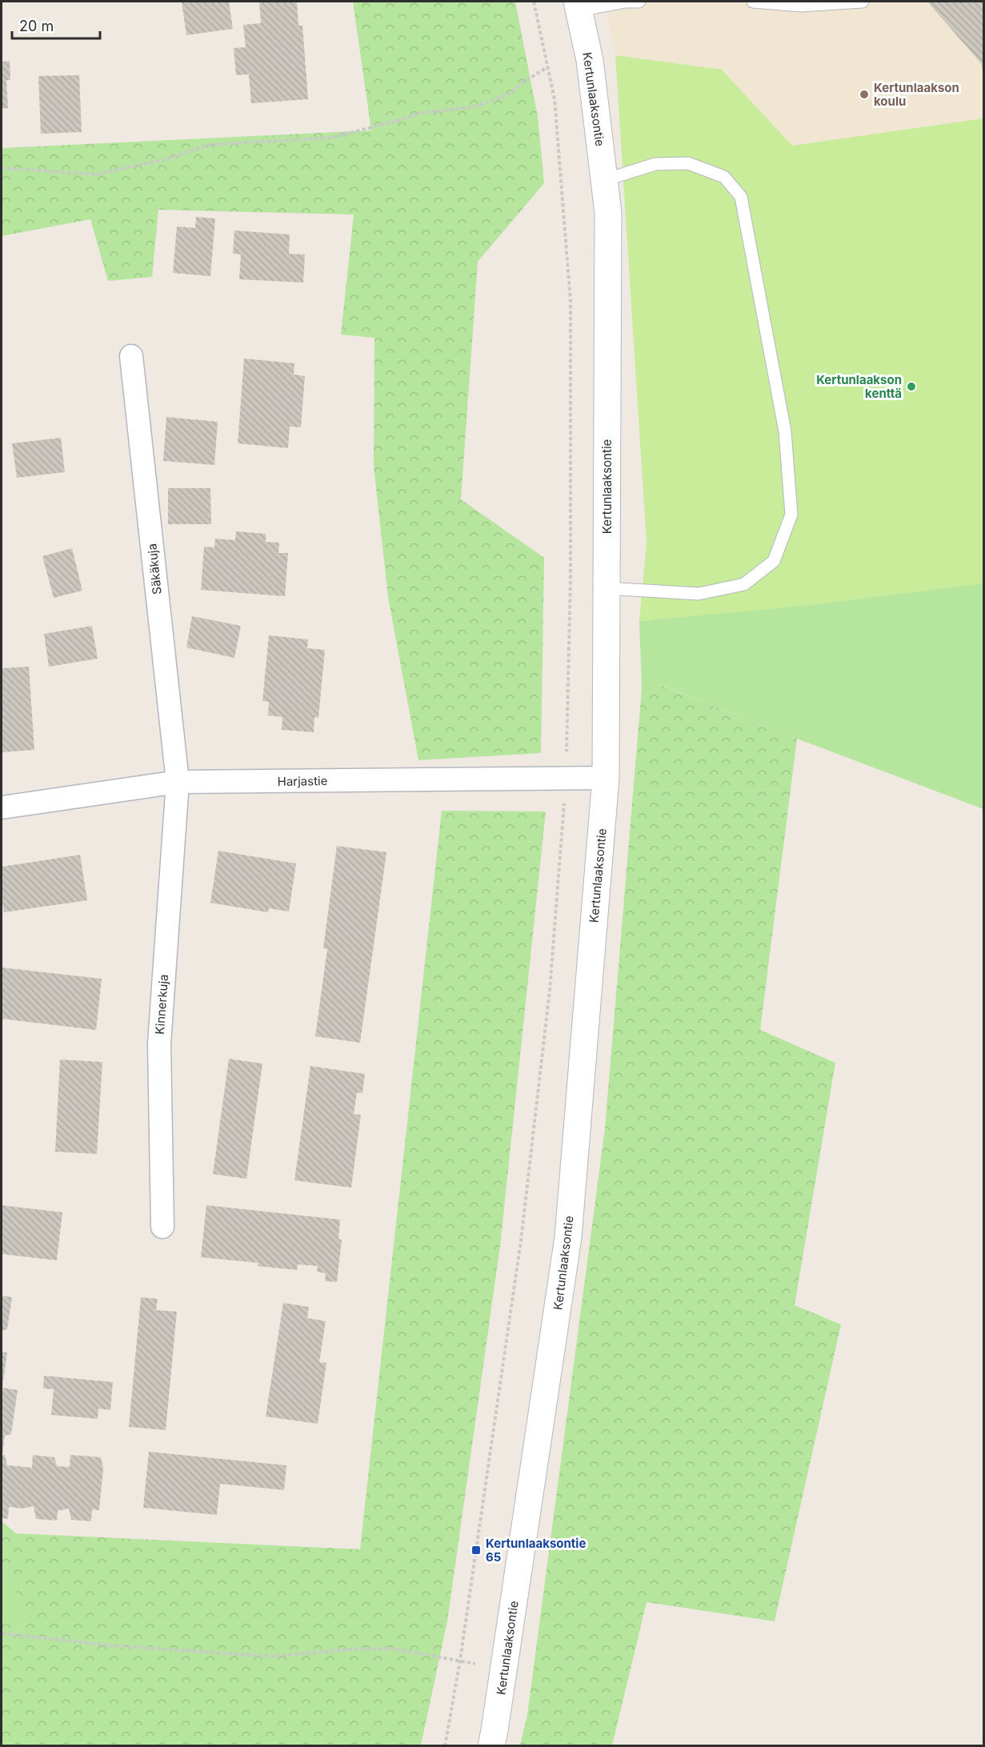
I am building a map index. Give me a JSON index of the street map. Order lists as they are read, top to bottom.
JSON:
{
  "streets": {
    "street": [
      "Kertunlaaksontie",
      "Säkäkuja",
      "Harjastie",
      "Kinnerkuja"
    ]
  },
  "crossings": [
    ["Kertunlaaksontie", "Harjastie"],
    ["Säkäkuja", "Harjastie"],
    ["Säkäkuja", "Kinnerkuja"],
    ["Harjastie", "Kinnerkuja"]
  ],
  "places": {
    "other": ["Kertunlaakson koulu", "Kertunlaakson kenttä"],
    "transit": ["Kertunlaaksontie 65"]
  },
  "scale_bar": "20 m"
}
